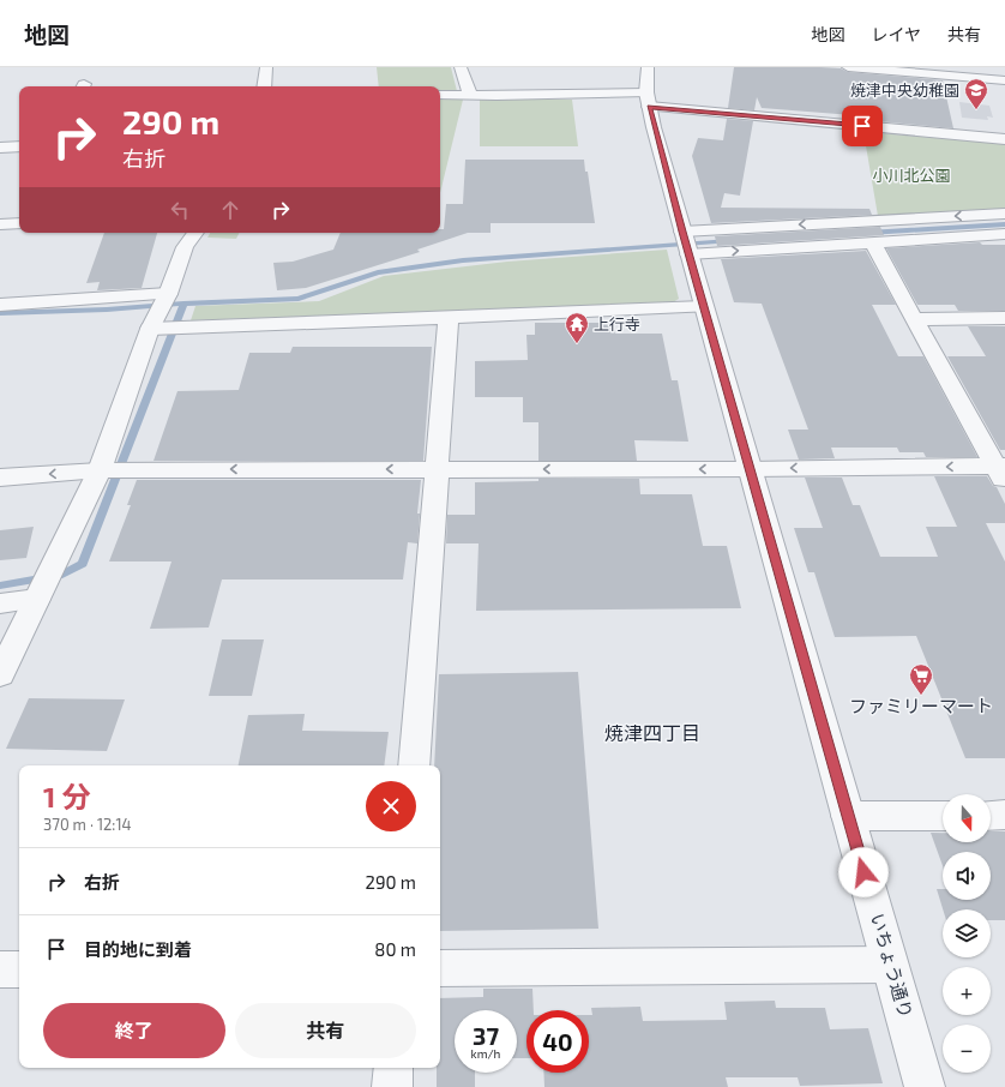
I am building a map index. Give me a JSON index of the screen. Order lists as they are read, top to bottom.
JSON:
{
  "streets": {
    "street": ["いちょう通り"]
  },
  "districts": ["焼津四丁目"],
  "parks": ["小川北公園"],
  "places": {
    "school or university": ["焼津中央幼稚園"],
    "temple": ["上行寺"],
    "supermarket": ["ファミリーマート"]
  },
  "north": "bottom",
  "page": {
    "header": "地図",
    "nav": ["地図", "レイヤ", "共有"],
    "turn": ["290 m", "右折"],
    "heading": ["1 分", "370 m · 12:14"],
    "map_buttons": ["+", "−"],
    "list": [
      {
        "name": "右折",
        "value": "290 m"
      },
      {
        "name": "目的地に到着",
        "value": "80 m"
      }
    ],
    "buttons": ["終了", "共有"],
    "speed": "37 km/h",
    "limit": "40"
  }
}
